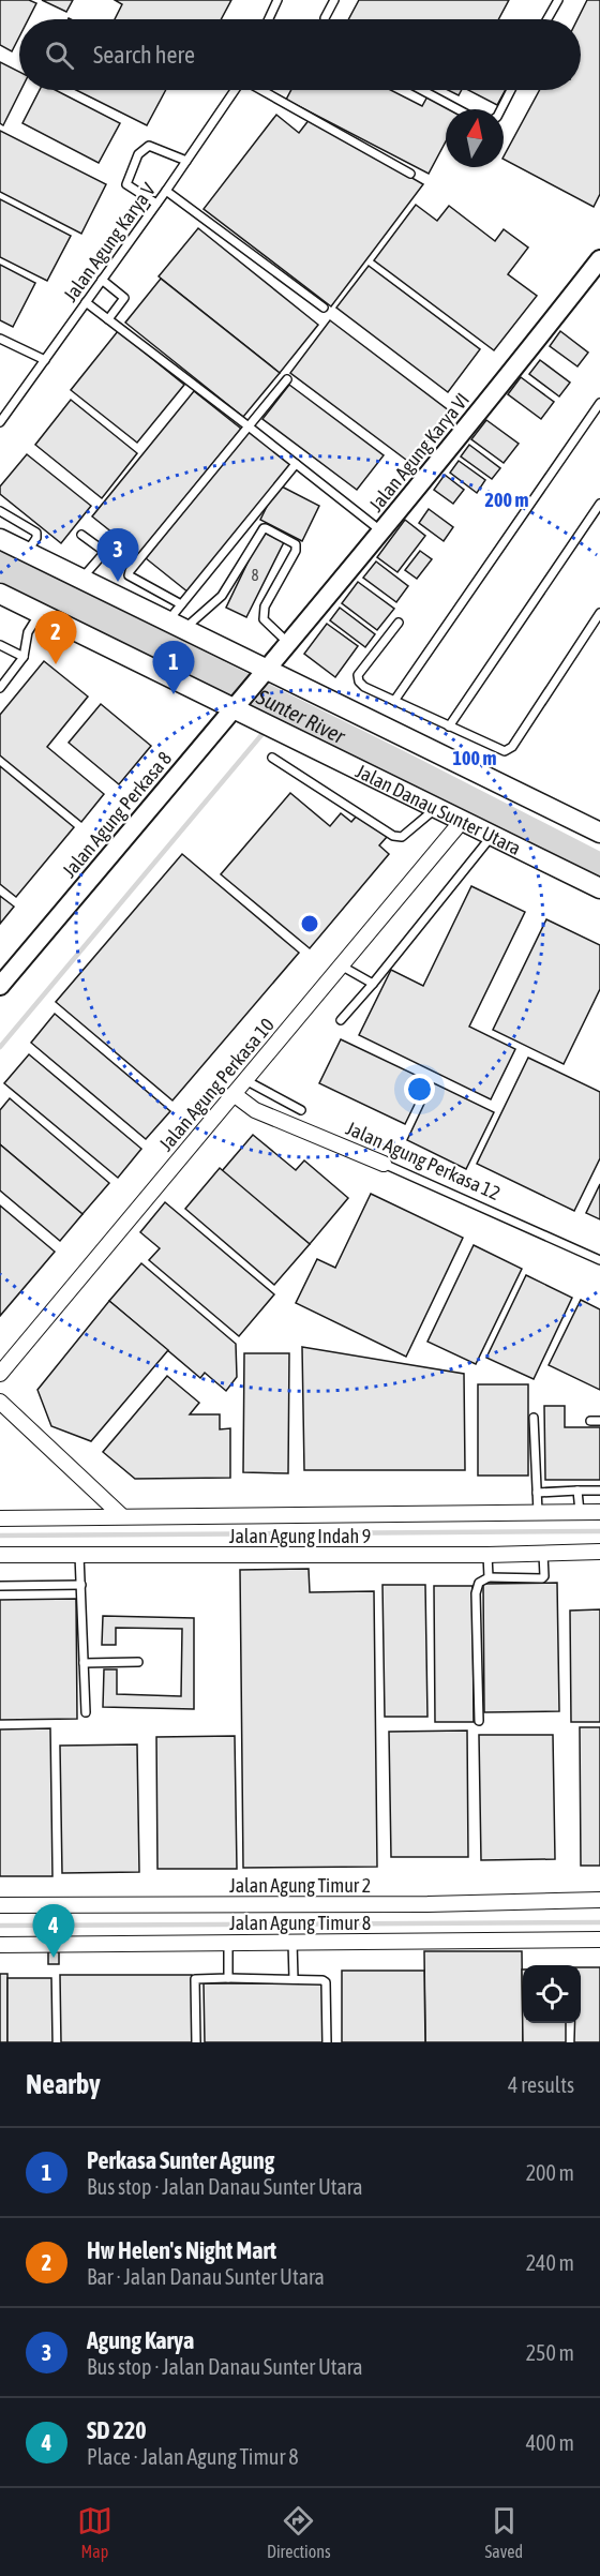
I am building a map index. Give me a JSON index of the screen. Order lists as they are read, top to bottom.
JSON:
{
  "streets": {
    "main road": ["Jalan Danau Sunter Utara"],
    "street": [
      "Jalan Agung Karya VI",
      "Jalan Agung Perkasa 8",
      "Jalan Agung Perkasa 10",
      "Jalan Agung Perkasa 12",
      "Jalan Agung Indah 9",
      "Jalan Agung Timur 2",
      "Jalan Agung Timur 8"
    ],
    "lane": ["Jalan Agung Karya V"]
  },
  "crossings": [
    ["Jalan Agung Karya VI", "Jalan Agung Perkasa 8"],
    ["Jalan Danau Sunter Utara", "Jalan Agung Perkasa 8"],
    ["Jalan Danau Sunter Utara", "Jalan Agung Perkasa 10"],
    ["Jalan Agung Perkasa 10", "Jalan Agung Perkasa 12"]
  ],
  "water": ["Sunter River"],
  "house_numbers": ["8"],
  "north": "top",
  "page": {
    "search": "Search here",
    "pins": [
      "3",
      "2",
      "1",
      "4"
    ],
    "heading": ["Nearby", "4 results"],
    "list": [
      {
        "mark": "1",
        "name": "Perkasa Sunter Agung",
        "note": "Bus stop · Jalan Danau Sunter Utara",
        "value": "200 m"
      },
      {
        "mark": "2",
        "name": "Hw Helen's Night Mart",
        "note": "Bar · Jalan Danau Sunter Utara",
        "value": "240 m"
      },
      {
        "mark": "3",
        "name": "Agung Karya",
        "note": "Bus stop · Jalan Danau Sunter Utara",
        "value": "250 m"
      },
      {
        "mark": "4",
        "name": "SD 220",
        "note": "Place · Jalan Agung Timur 8",
        "value": "400 m"
      }
    ],
    "nav": ["Map", "Directions", "Saved"]
  },
  "rings": ["200 m", "100 m"]
}
